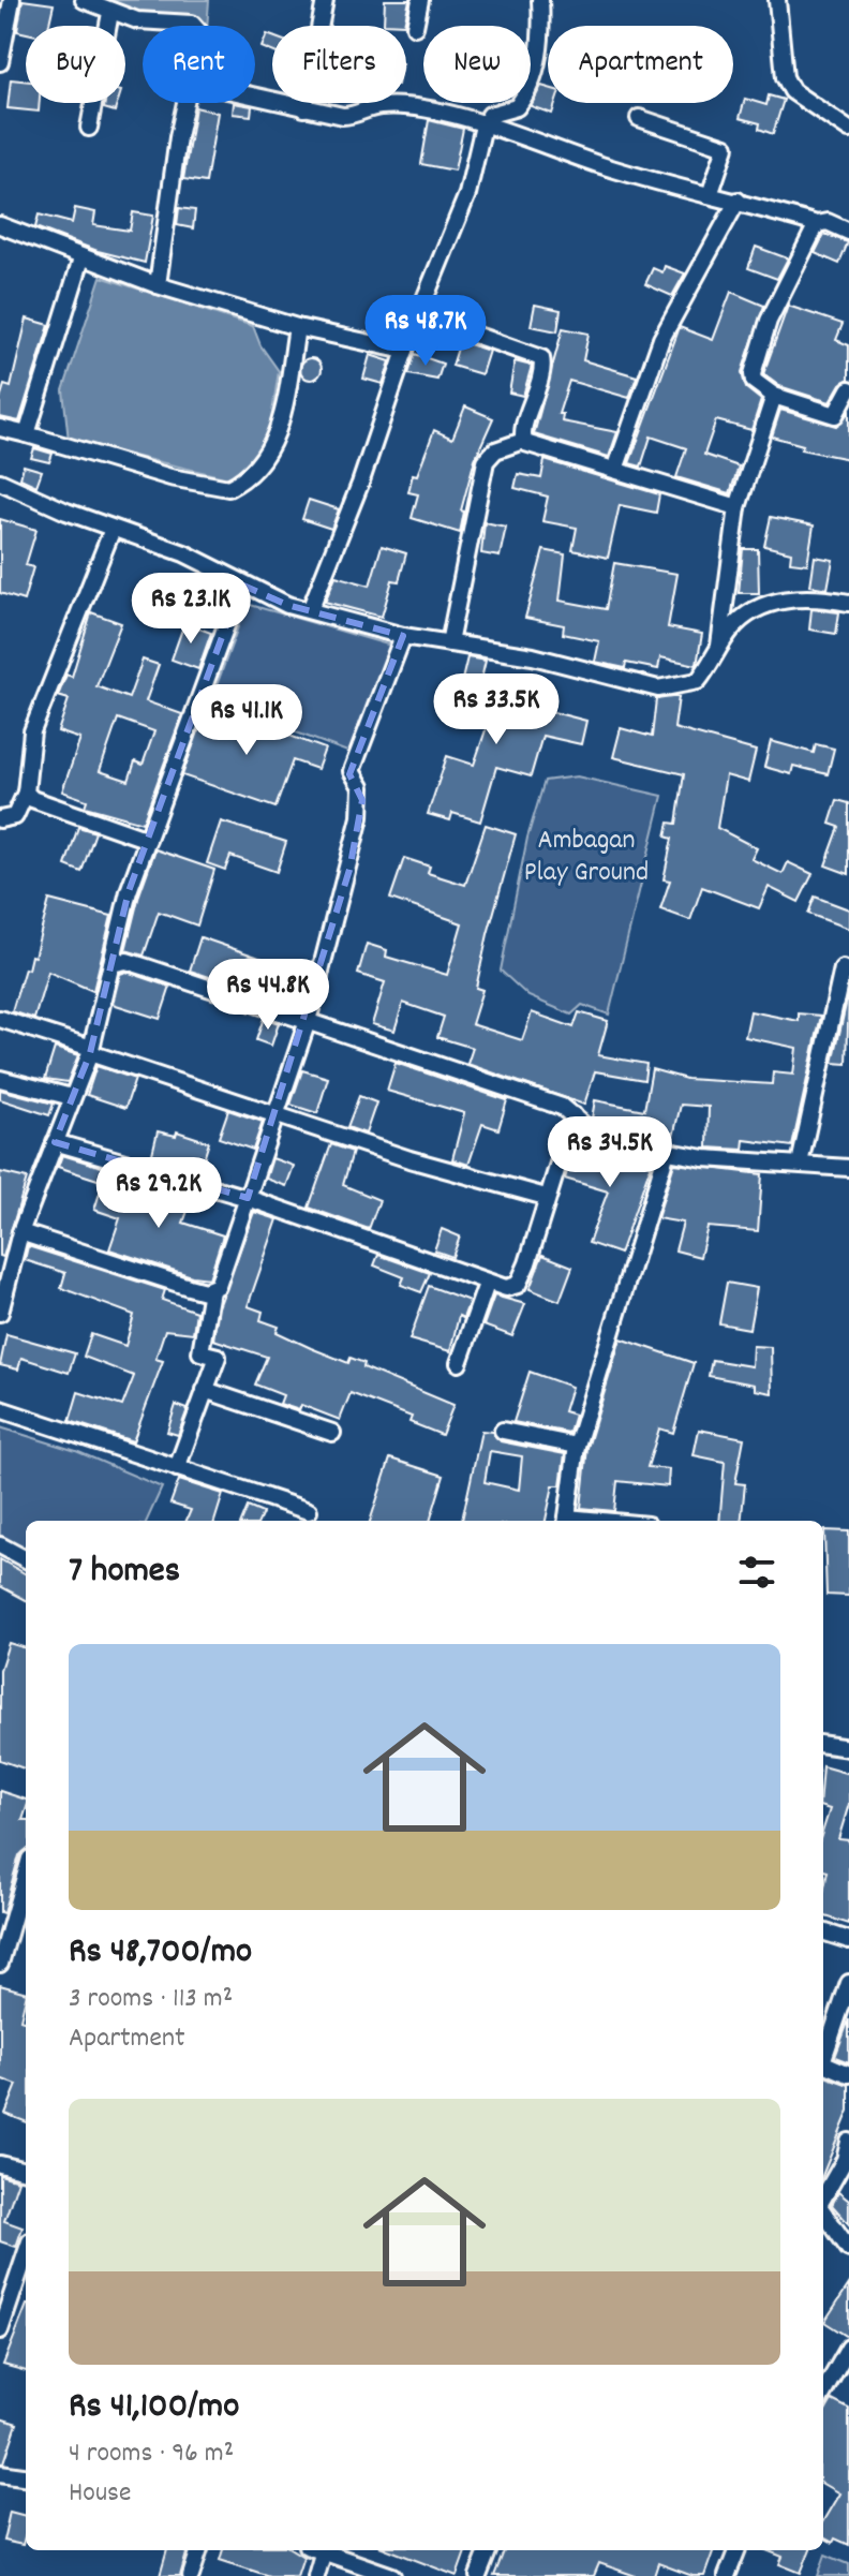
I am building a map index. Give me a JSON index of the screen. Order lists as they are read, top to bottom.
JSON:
{
  "parks": ["Ambagan Play Ground"],
  "page": {
    "chip": [
      "Buy",
      "Rent",
      "Filters",
      "New",
      "Apartment"
    ],
    "price": [
      "Rs 48.7K",
      "Rs 23.1K",
      "Rs 33.5K",
      "Rs 41.1K",
      "Rs 44.8K",
      "Rs 34.5K",
      "Rs 29.2K"
    ],
    "heading": "7 homes",
    "list": [
      {
        "name": "Rs 48,700/mo",
        "note": "3 rooms · 113 m² · Apartment"
      },
      {
        "name": "Rs 41,100/mo",
        "note": "4 rooms · 96 m² · House"
      }
    ]
  }
}
